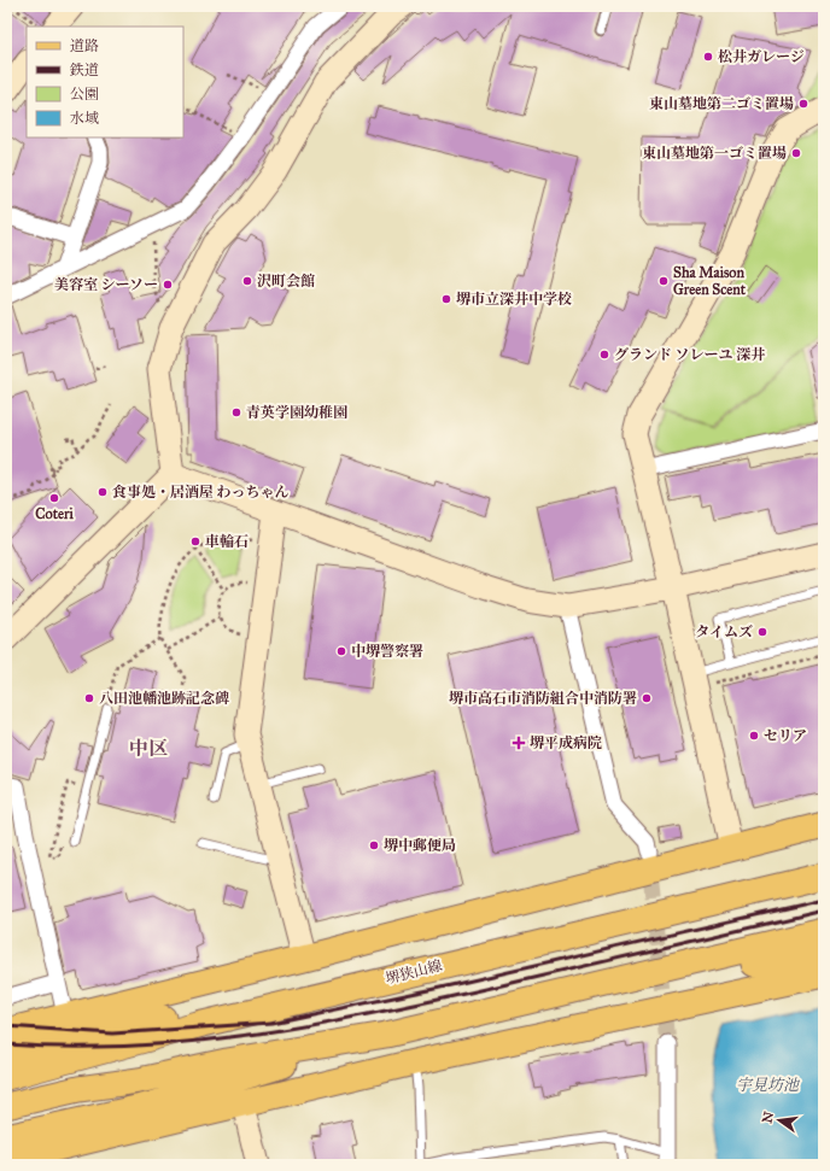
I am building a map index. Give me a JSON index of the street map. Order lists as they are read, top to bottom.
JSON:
{
  "streets": {
    "main road": ["堺狭山線"]
  },
  "districts": ["中区"],
  "water": ["宇見坊池"],
  "places": {
    "other": [
      "松井ガレージ",
      "東山墓地第二ゴミ置場",
      "東山墓地第一ゴミ置場",
      "沢町会館",
      "Sha Maison Green Scent",
      "美容室 シーソー",
      "堺市立深井中学校",
      "グランド ソレーユ 深井",
      "青英学園幼稚園",
      "食事処・居酒屋 わっちゃん",
      "Coteri",
      "車輪石",
      "タイムズ",
      "中堺警察署",
      "八田池幡池跡記念碑",
      "堺市高石市消防組合中消防署",
      "セリア",
      "堺中郵便局"
    ],
    "health": ["堺平成病院"]
  },
  "legend": [
    "道路",
    "鉄道",
    "公園",
    "水域"
  ],
  "north": "left"
}
